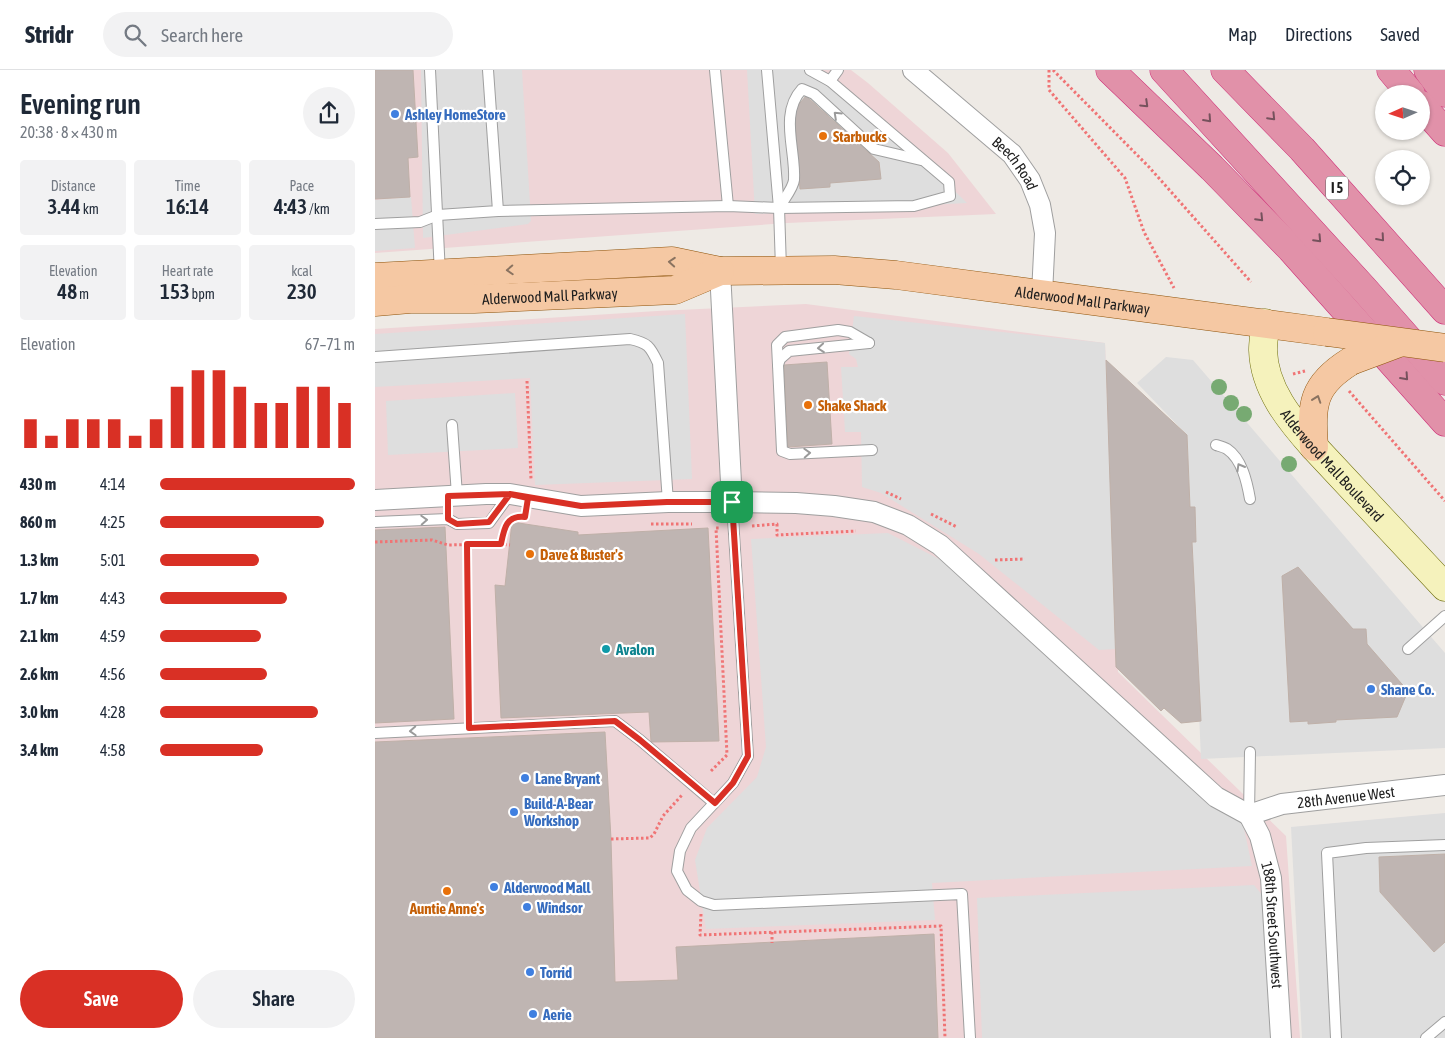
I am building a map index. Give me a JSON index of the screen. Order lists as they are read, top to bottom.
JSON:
{
  "streets": {
    "highway": ["I 5"],
    "main road": ["Alderwood Mall Parkway", "Alderwood Mall Boulevard"],
    "street": ["Beech Road", "28th Avenue West", "188th Street Southwest"]
  },
  "crossings": [
    ["Beech Road", "Alderwood Mall Parkway"],
    ["Alderwood Mall Parkway", "Alderwood Mall Boulevard"],
    ["28th Avenue West", "188th Street Southwest"]
  ],
  "places": [
    "Ashley HomeStore",
    "Starbucks",
    "Shake Shack",
    "Dave & Buster's",
    "Avalon",
    "Shane Co.",
    "Lane Bryant",
    "Build-A-Bear Workshop",
    "Alderwood Mall",
    "Auntie Anne's",
    "Windsor",
    "Torrid",
    "Aerie"
  ],
  "north": "left",
  "page": {
    "header": "Stridr",
    "search": "Search here",
    "nav": ["Map", "Directions", "Saved"],
    "heading": ["Evening run", "20:38 · 8 × 430 m"],
    "stats": [
      ["Distance", "3.44 km"],
      ["Time", "16:14"],
      ["Pace", "4:43 /km"],
      ["Elevation", "48 m"],
      ["Heart rate", "153 bpm"],
      ["kcal", "230"]
    ],
    "chart": ["Elevation", "67–71 m"],
    "list": [
      {
        "name": "430 m",
        "note": "4:14"
      },
      {
        "name": "860 m",
        "note": "4:25"
      },
      {
        "name": "1.3 km",
        "note": "5:01"
      },
      {
        "name": "1.7 km",
        "note": "4:43"
      },
      {
        "name": "2.1 km",
        "note": "4:59"
      },
      {
        "name": "2.6 km",
        "note": "4:56"
      },
      {
        "name": "3.0 km",
        "note": "4:28"
      },
      {
        "name": "3.4 km",
        "note": "4:58"
      }
    ],
    "buttons": ["Save", "Share"]
  }
}
